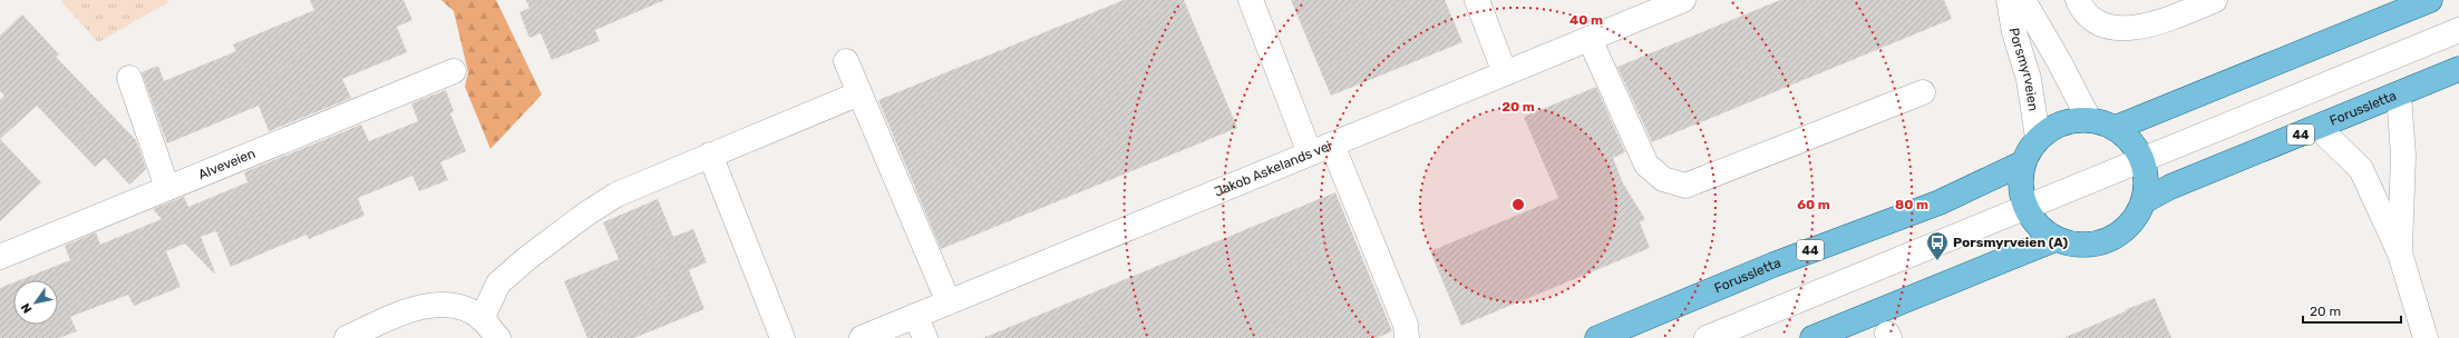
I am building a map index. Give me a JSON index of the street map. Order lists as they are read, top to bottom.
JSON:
{
  "streets": {
    "main road": ["Forussletta", "44"],
    "street": ["Porsmyrveien", "Alveveien", "Jakob Askelands vei"]
  },
  "places": {
    "bus stop": ["Porsmyrveien (A)"]
  },
  "scale_bar": "20 m",
  "north": "bottom left",
  "rings": [
    "40 m",
    "20 m",
    "60 m",
    "80 m"
  ]
}
